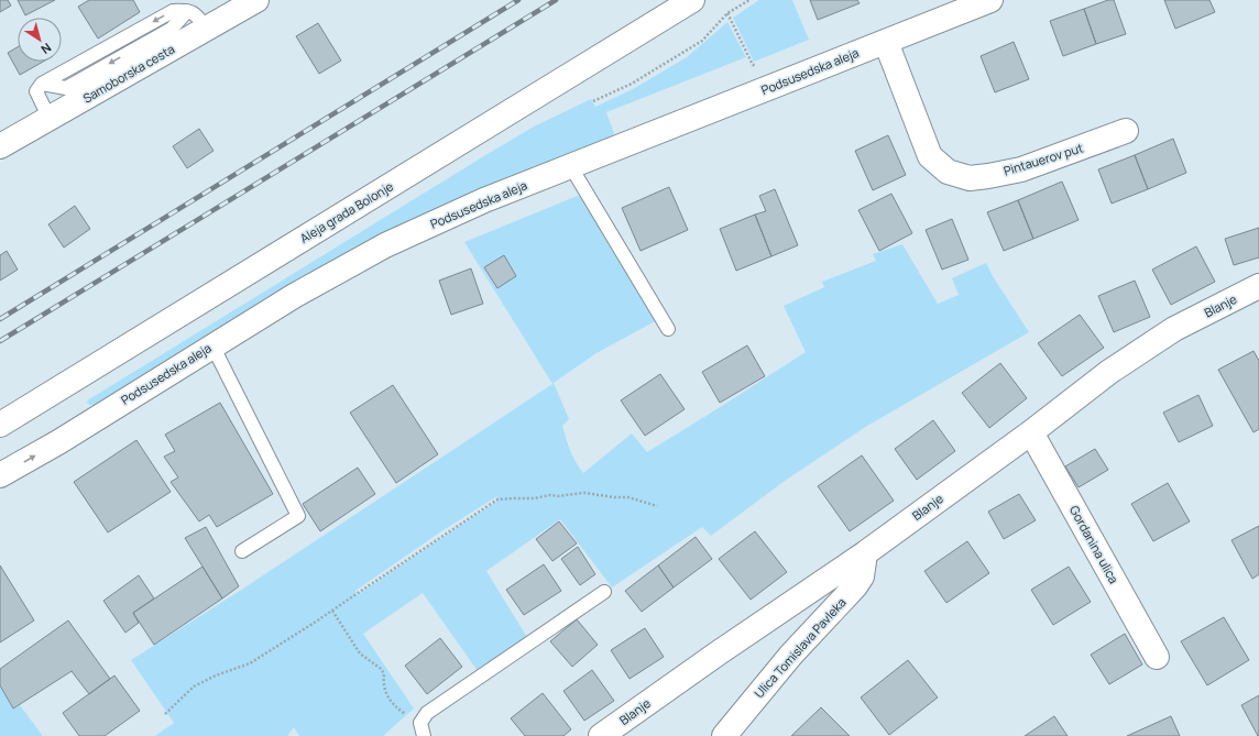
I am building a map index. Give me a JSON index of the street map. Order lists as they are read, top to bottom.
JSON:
{
  "streets": {
    "street": [
      "Podsusedska aleja",
      "Samoborska cesta",
      "Pintauerov put",
      "Aleja grada Bolonje",
      "Blanje",
      "Gordanina ulica",
      "Ulica Tomislava Pavleka"
    ]
  },
  "crossings": [
    ["Podsusedska aleja", "Pintauerov put"],
    ["Blanje", "Gordanina ulica"],
    ["Blanje", "Ulica Tomislava Pavleka"]
  ],
  "north": "bottom right"
}
